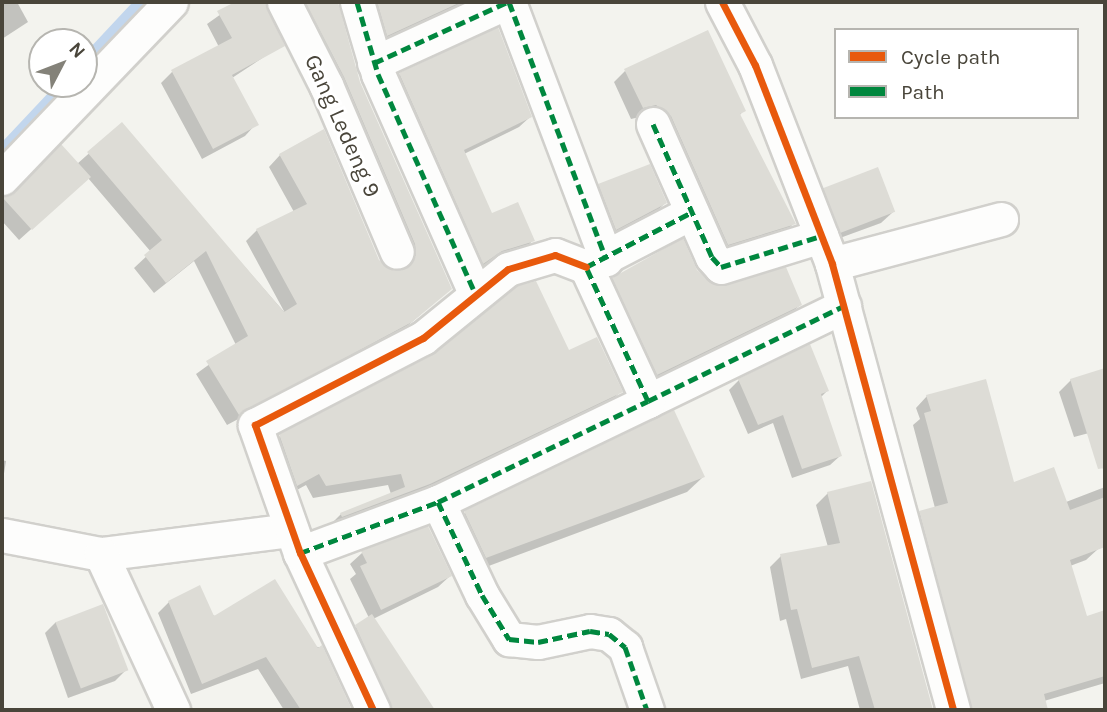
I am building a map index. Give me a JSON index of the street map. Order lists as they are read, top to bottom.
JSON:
{
  "streets": {
    "street": ["Gang Ledeng 9"]
  },
  "legend": ["Cycle path", "Path"],
  "north": "top right"
}
